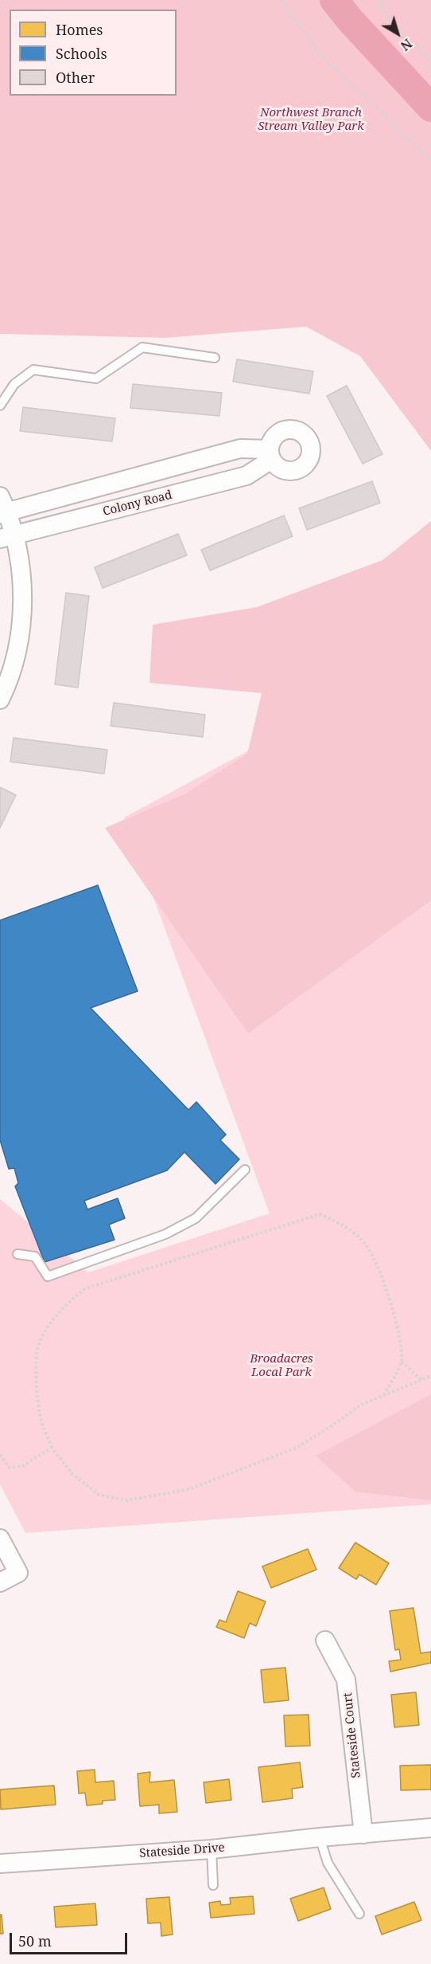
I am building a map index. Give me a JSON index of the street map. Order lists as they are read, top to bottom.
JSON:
{
  "streets": {
    "street": ["Colony Road", "Stateside Court", "Stateside Drive"]
  },
  "crossings": [
    ["Stateside Court", "Stateside Drive"]
  ],
  "parks": ["Northwest Branch Stream Valley Park", "Broadacres Local Park"],
  "legend": ["Homes", "Schools", "Other"],
  "scale_bar": "50 m",
  "north": "bottom right"
}
